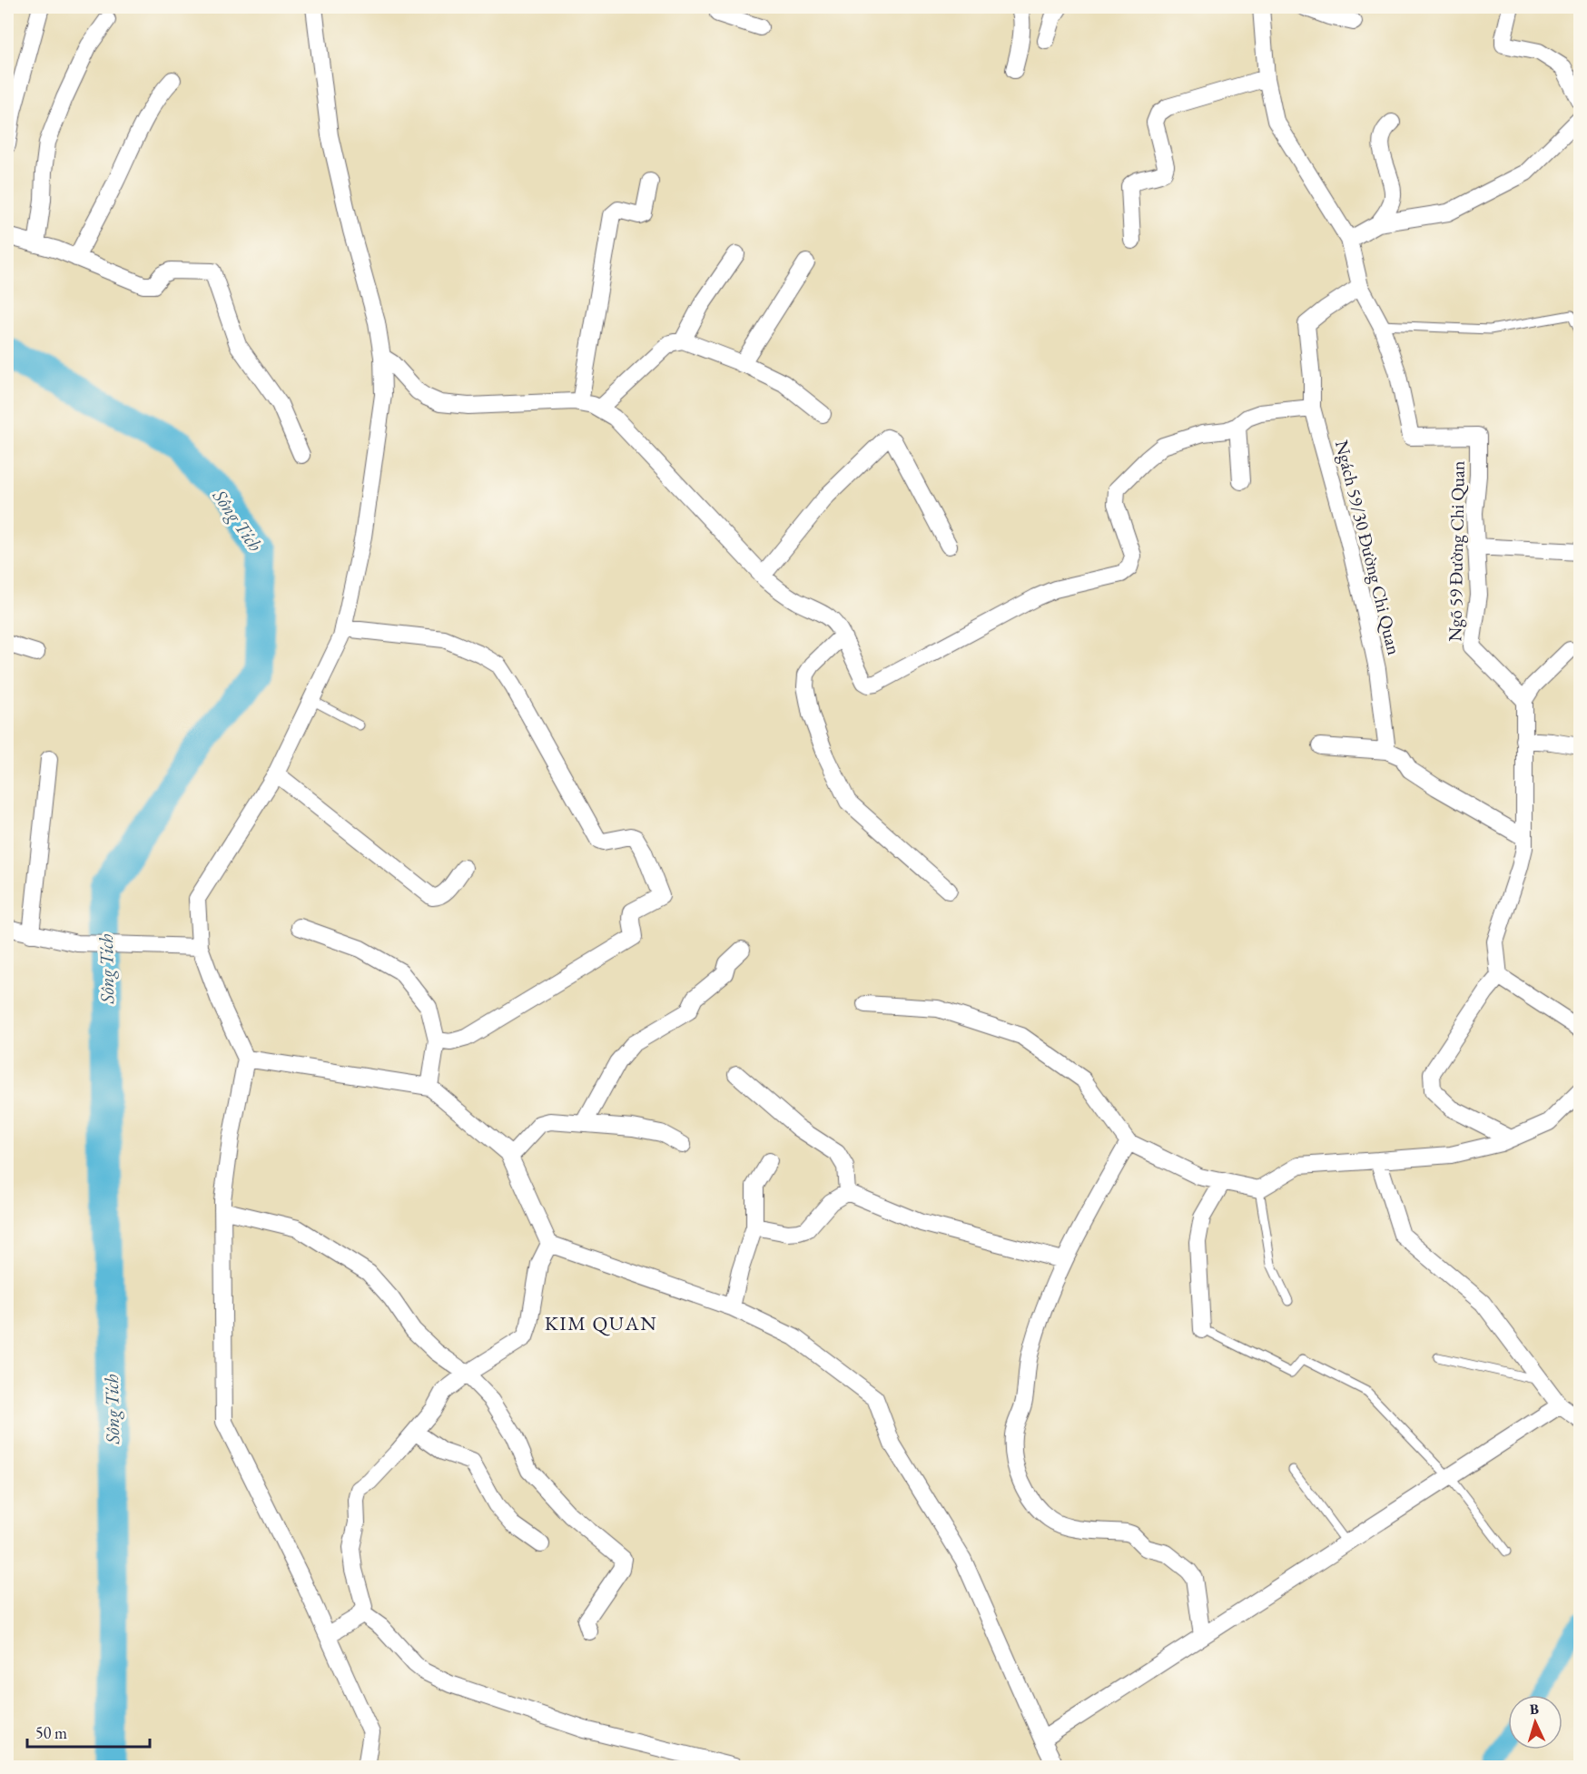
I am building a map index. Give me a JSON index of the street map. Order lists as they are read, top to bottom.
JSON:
{
  "streets": {
    "street": ["Ngách 59/30 Đường Chi Quan", "Ngõ 59 Đường Chi Quan"]
  },
  "crossings": [
    ["Ngách 59/30 Đường Chi Quan", "Ngõ 59 Đường Chi Quan"]
  ],
  "districts": ["KIM QUAN"],
  "water": ["Sông Tích"],
  "scale_bar": "50 m",
  "north": "top"
}
